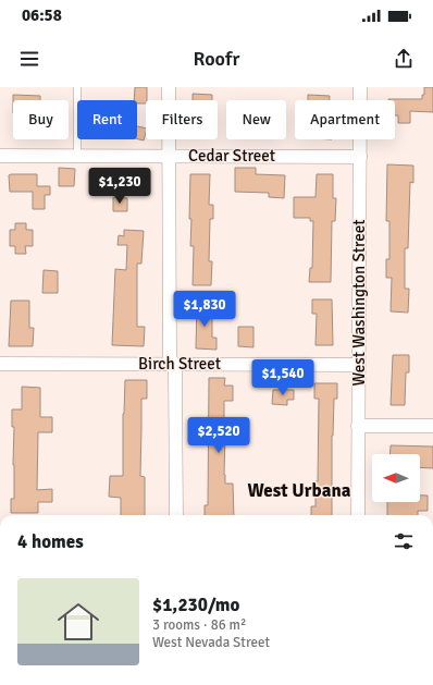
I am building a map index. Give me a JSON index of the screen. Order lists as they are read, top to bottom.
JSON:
{
  "streets": {
    "street": ["Cedar Street", "West Washington Street", "Birch Street"]
  },
  "crossings": [
    ["Cedar Street", "West Washington Street"],
    ["West Washington Street", "Birch Street"]
  ],
  "districts": ["West Urbana"],
  "north": "left",
  "page": {
    "status": "06:58",
    "header": "Roofr",
    "chip": [
      "Buy",
      "Rent",
      "Filters",
      "New",
      "Apartment"
    ],
    "price": [
      "$1,230",
      "$1,830",
      "$1,540",
      "$2,520"
    ],
    "heading": "4 homes",
    "list": [
      {
        "name": "$1,230/mo",
        "note": "3 rooms · 86 m² · West Nevada Street"
      }
    ]
  }
}
